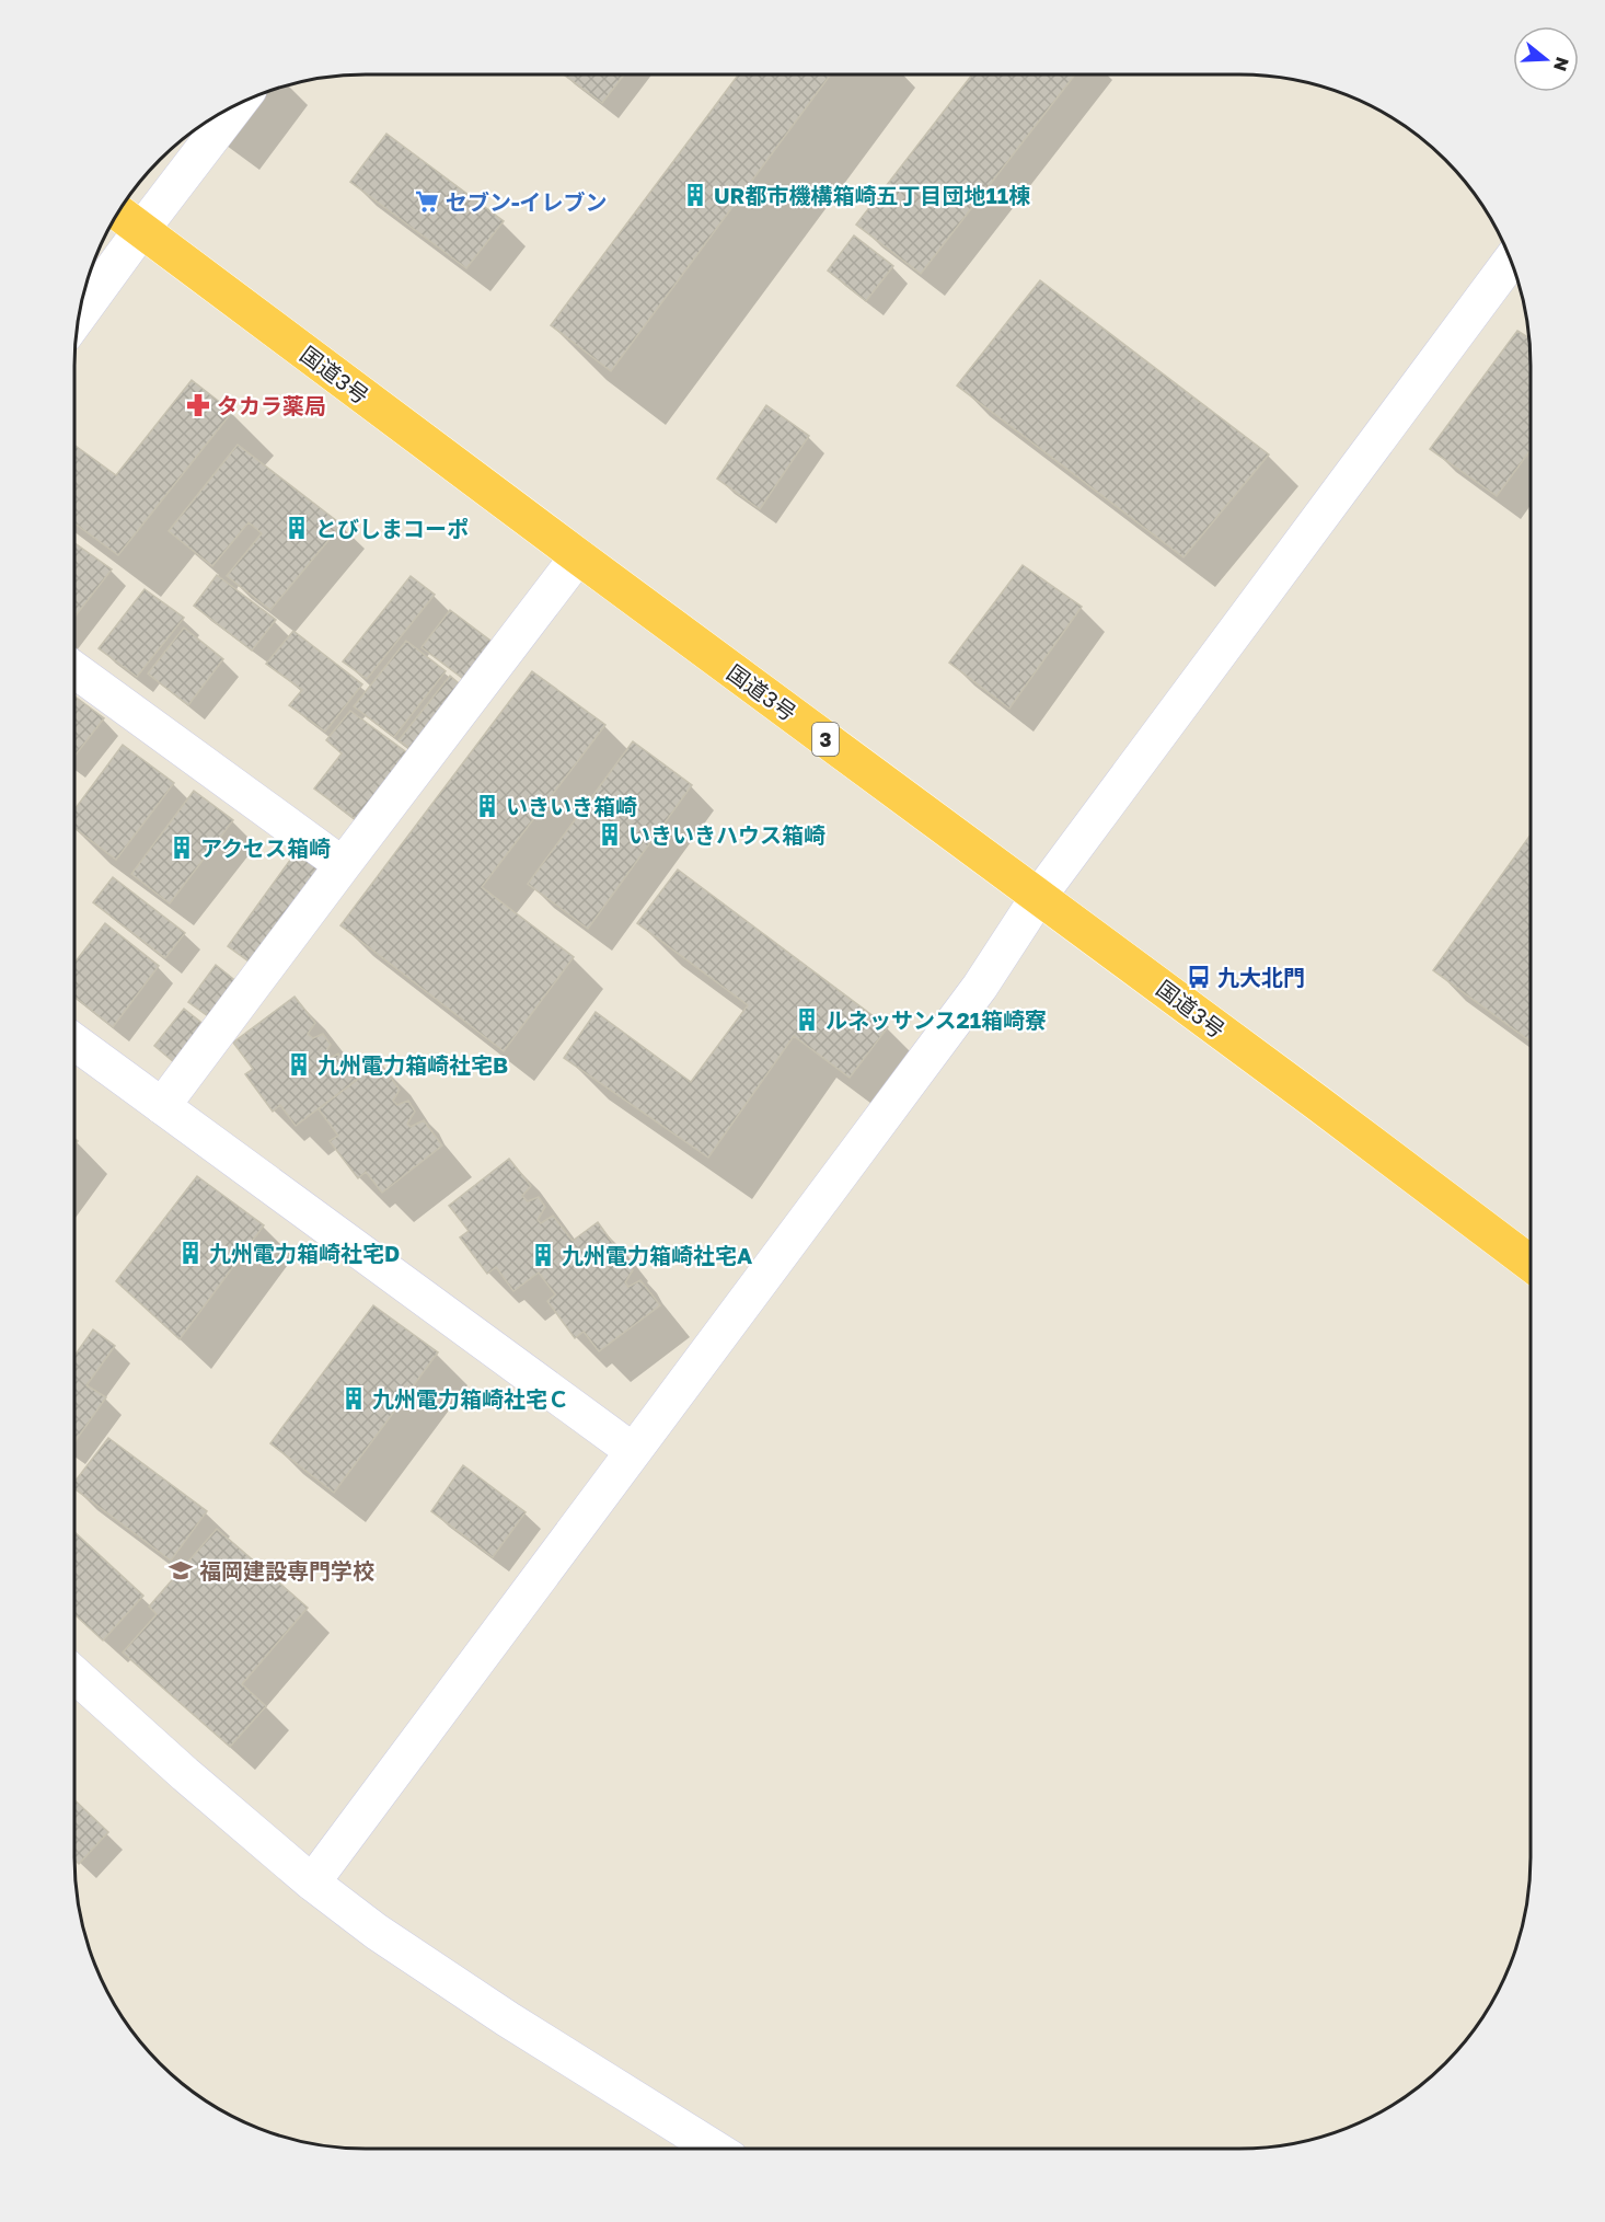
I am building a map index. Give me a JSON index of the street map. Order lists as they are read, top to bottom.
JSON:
{
  "streets": {
    "highway": ["国道3号", "3"]
  },
  "places": {
    "building": [
      "UR都市機構箱崎五丁目団地11棟",
      "とびしまコーポ",
      "いきいき箱崎",
      "いきいきハウス箱崎",
      "アクセス箱崎",
      "ルネッサンス21箱崎寮",
      "九州電力箱崎社宅B",
      "九州電力箱崎社宅D",
      "九州電力箱崎社宅A",
      "九州電力箱崎社宅Ｃ"
    ],
    "supermarket": ["セブン-イレブン"],
    "pharmacy": ["タカラ薬局"],
    "bus stop": ["九大北門"],
    "school or university": ["福岡建設専門学校"]
  },
  "north": "right"
}
